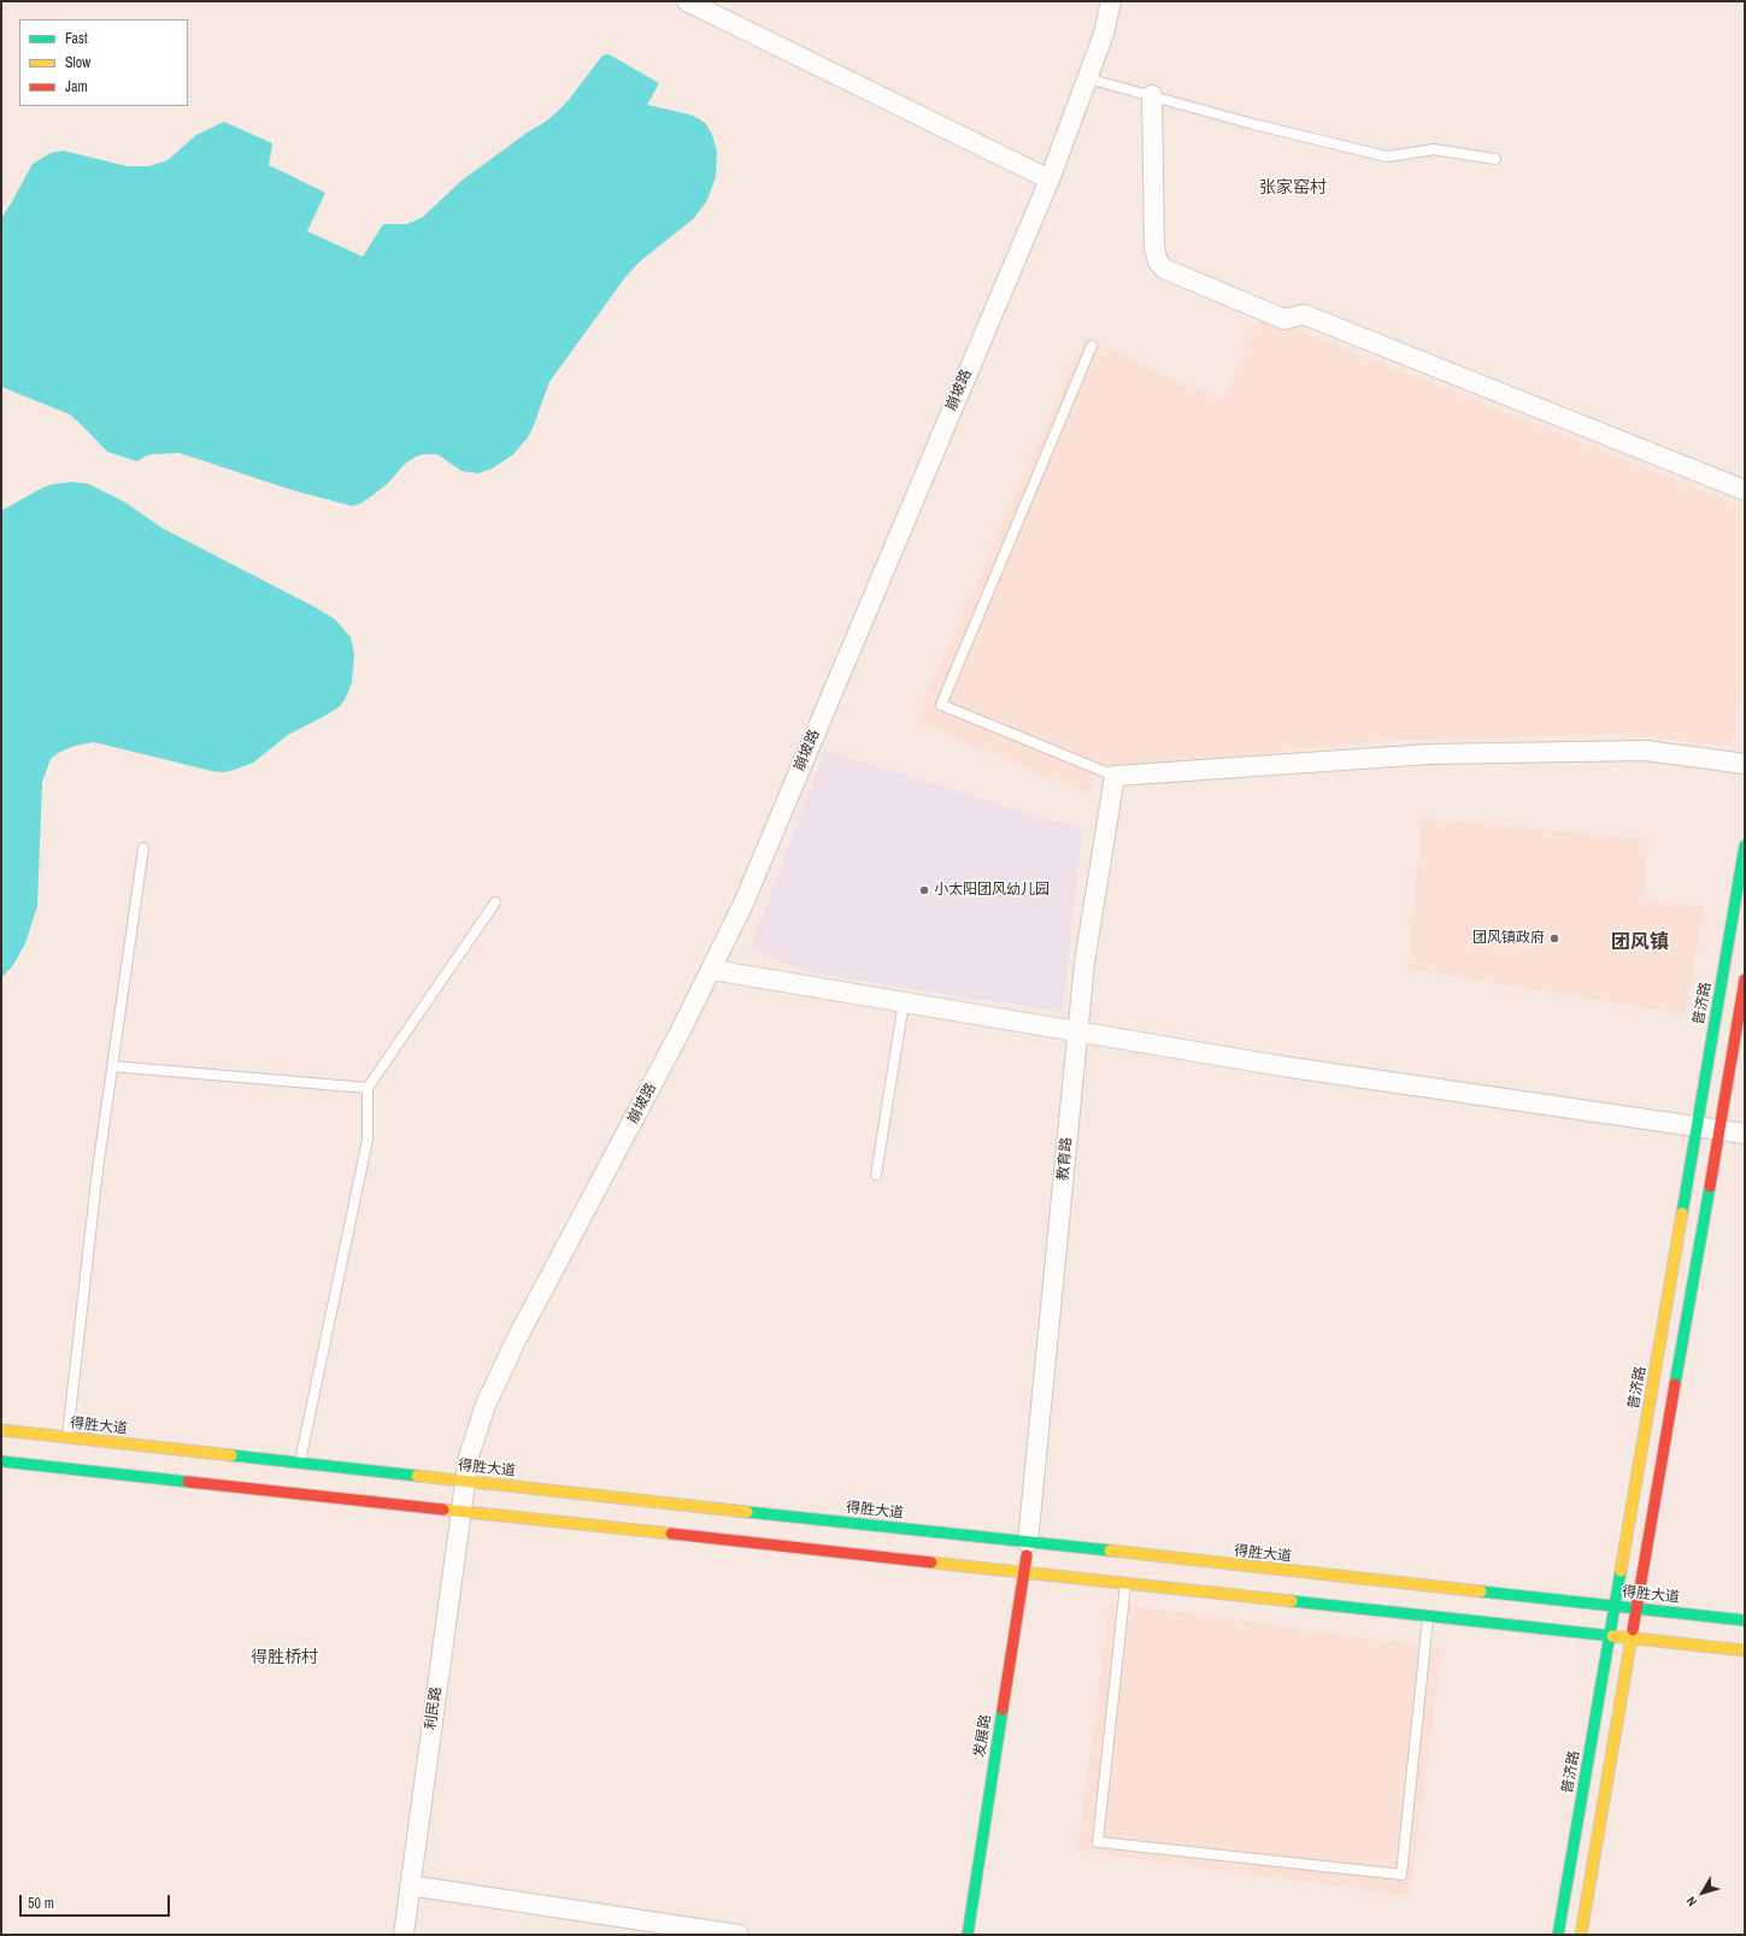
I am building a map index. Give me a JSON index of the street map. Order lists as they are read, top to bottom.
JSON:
{
  "streets": {
    "main road": ["普济路", "得胜大道", "发展路"],
    "street": ["崩坡路", "教育路", "利民路"]
  },
  "crossings": [
    ["崩坡路", "得胜大道"],
    ["崩坡路", "利民路"],
    ["普济路", "得胜大道"],
    ["教育路", "得胜大道"],
    ["教育路", "发展路"],
    ["得胜大道", "利民路"],
    ["得胜大道", "发展路"]
  ],
  "districts": ["张家窑村", "团风镇", "得胜桥村"],
  "places": ["小太阳团风幼儿园", "团风镇政府"],
  "legend": ["Fast", "Slow", "Jam"],
  "scale_bar": "50 m",
  "north": "bottom left"
}
